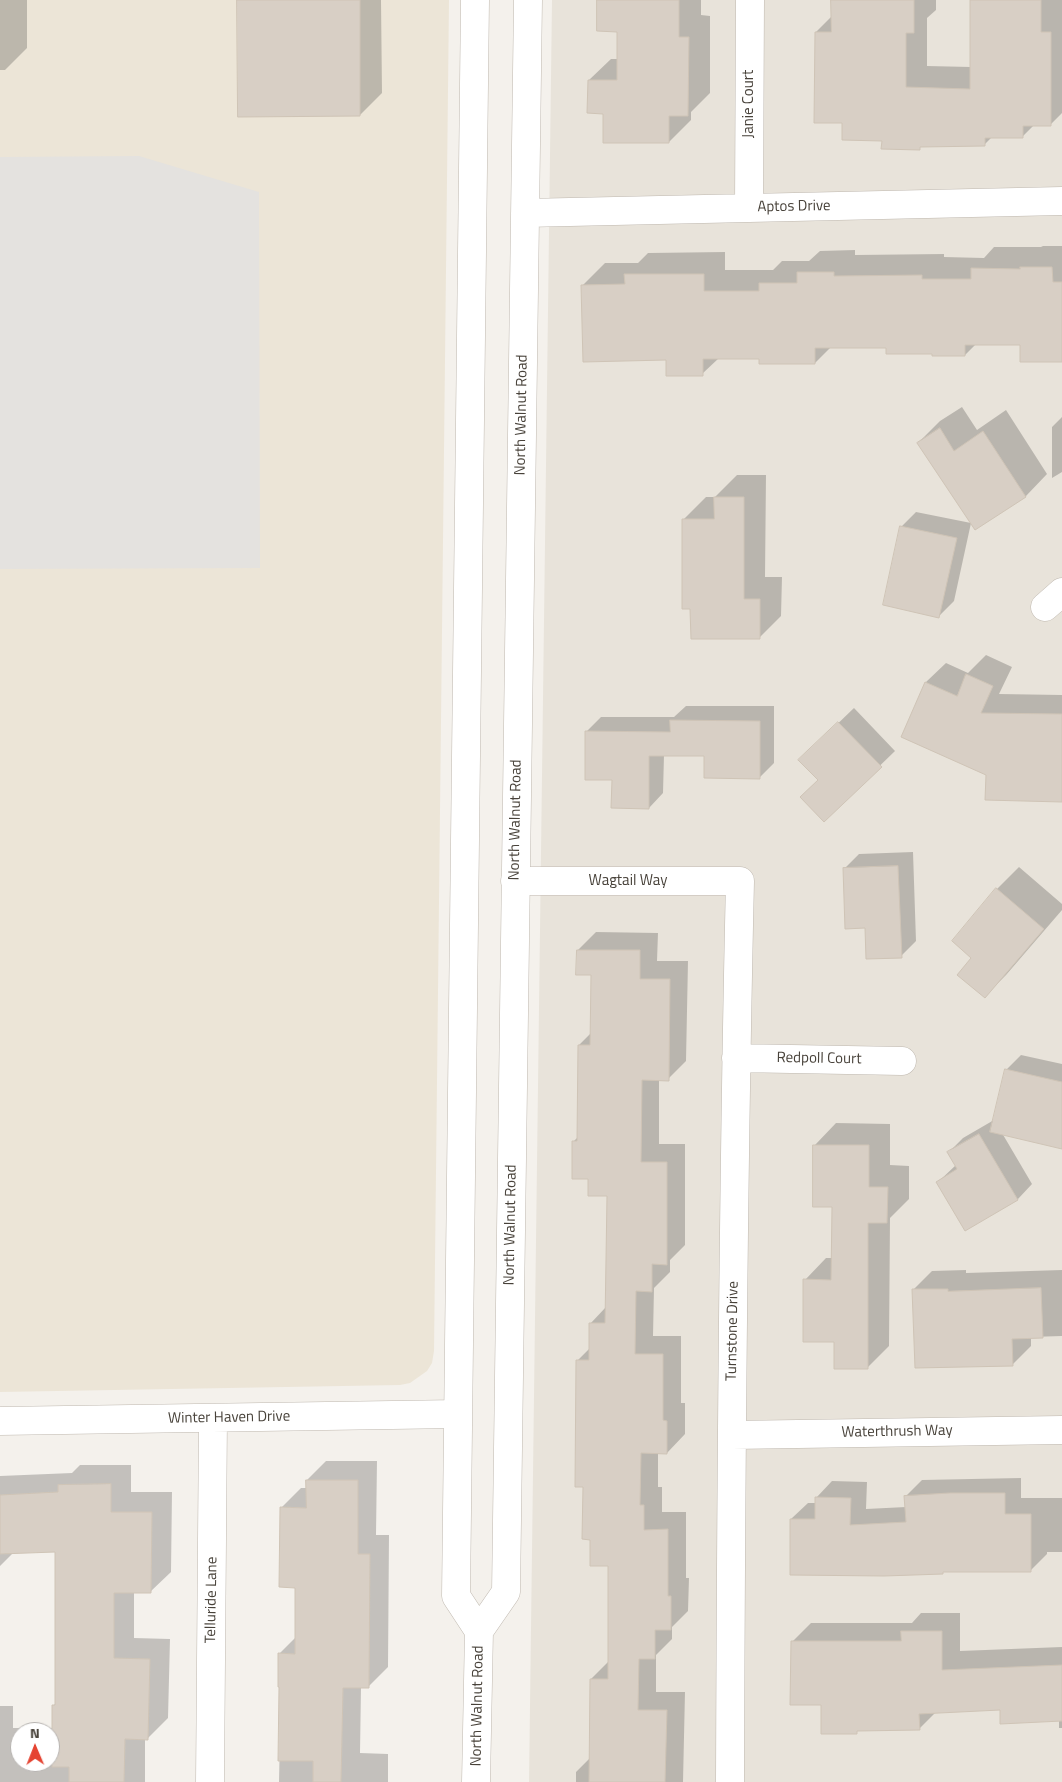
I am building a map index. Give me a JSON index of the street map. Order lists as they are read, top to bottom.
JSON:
{
  "streets": {
    "street": [
      "Janie Court",
      "Aptos Drive",
      "North Walnut Road",
      "Wagtail Way",
      "Redpoll Court",
      "Turnstone Drive",
      "Winter Haven Drive",
      "Waterthrush Way",
      "Telluride Lane"
    ]
  },
  "crossings": [
    ["Janie Court", "Aptos Drive"],
    ["Aptos Drive", "North Walnut Road"],
    ["North Walnut Road", "Wagtail Way"],
    ["North Walnut Road", "Winter Haven Drive"],
    ["Wagtail Way", "Turnstone Drive"],
    ["Redpoll Court", "Turnstone Drive"],
    ["Turnstone Drive", "Waterthrush Way"],
    ["Winter Haven Drive", "Telluride Lane"]
  ],
  "north": "top"
}
